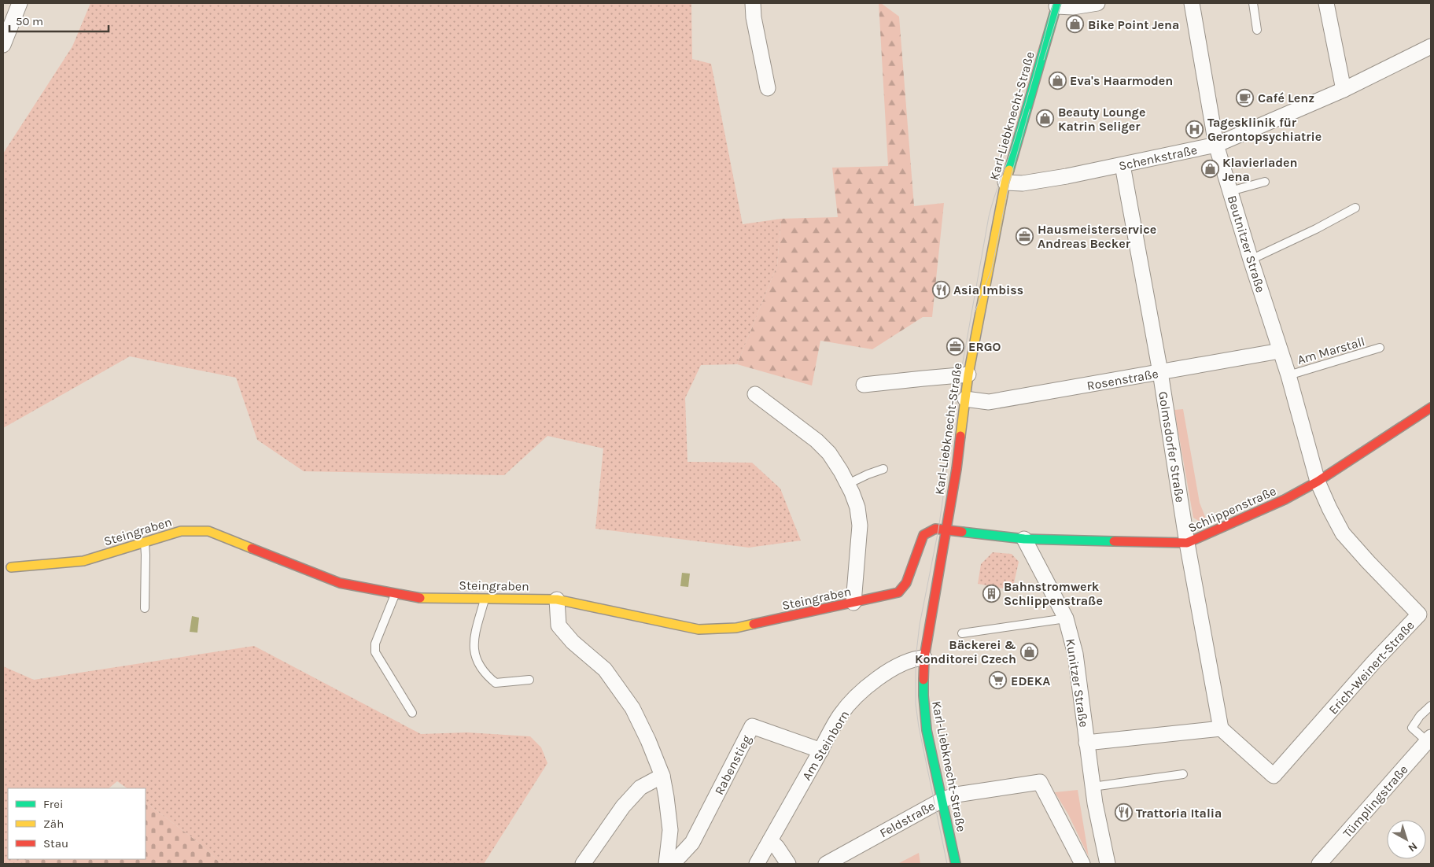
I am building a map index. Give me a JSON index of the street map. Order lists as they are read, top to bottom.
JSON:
{
  "streets": {
    "street": [
      "Karl-Liebknecht-Straße",
      "Schenkstraße",
      "Beutnitzer Straße",
      "Rosenstraße",
      "Golmsdorfer Straße",
      "Schlippenstraße",
      "Steingraben",
      "Erich-Weinert-Straße",
      "Kunitzer Straße",
      "Am Steinborn",
      "Rabenstieg",
      "Tümplingstraße",
      "Feldstraße"
    ],
    "lane": ["Am Marstall"]
  },
  "crossings": [
    ["Karl-Liebknecht-Straße", "Schenkstraße"],
    ["Karl-Liebknecht-Straße", "Rosenstraße"],
    ["Karl-Liebknecht-Straße", "Schlippenstraße"],
    ["Karl-Liebknecht-Straße", "Steingraben"],
    ["Karl-Liebknecht-Straße", "Am Steinborn"],
    ["Karl-Liebknecht-Straße", "Feldstraße"],
    ["Schenkstraße", "Beutnitzer Straße"],
    ["Schenkstraße", "Golmsdorfer Straße"],
    ["Beutnitzer Straße", "Am Marstall"],
    ["Beutnitzer Straße", "Rosenstraße"],
    ["Beutnitzer Straße", "Schlippenstraße"],
    ["Beutnitzer Straße", "Erich-Weinert-Straße"],
    ["Rosenstraße", "Golmsdorfer Straße"],
    ["Golmsdorfer Straße", "Schlippenstraße"],
    ["Golmsdorfer Straße", "Erich-Weinert-Straße"],
    ["Golmsdorfer Straße", "Kunitzer Straße"],
    ["Schlippenstraße", "Steingraben"],
    ["Schlippenstraße", "Erich-Weinert-Straße"],
    ["Schlippenstraße", "Kunitzer Straße"],
    ["Erich-Weinert-Straße", "Kunitzer Straße"],
    ["Am Steinborn", "Rabenstieg"]
  ],
  "places": {
    "shop": [
      "Bike Point Jena",
      "Eva's Haarmoden",
      "Beauty Lounge Katrin Seliger",
      "Klavierladen Jena",
      "Bäckerei & Konditorei Czech"
    ],
    "cafe": ["Café Lenz"],
    "hospital": ["Tagesklinik für Gerontopsychiatrie"],
    "office": ["Hausmeisterservice Andreas Becker", "ERGO"],
    "restaurant": ["Asia Imbiss", "Trattoria Italia"],
    "building": ["Bahnstromwerk Schlippenstraße"],
    "supermarket": ["EDEKA"]
  },
  "legend": ["Frei", "Zäh", "Stau"],
  "scale_bar": "50 m",
  "north": "bottom right"
}
